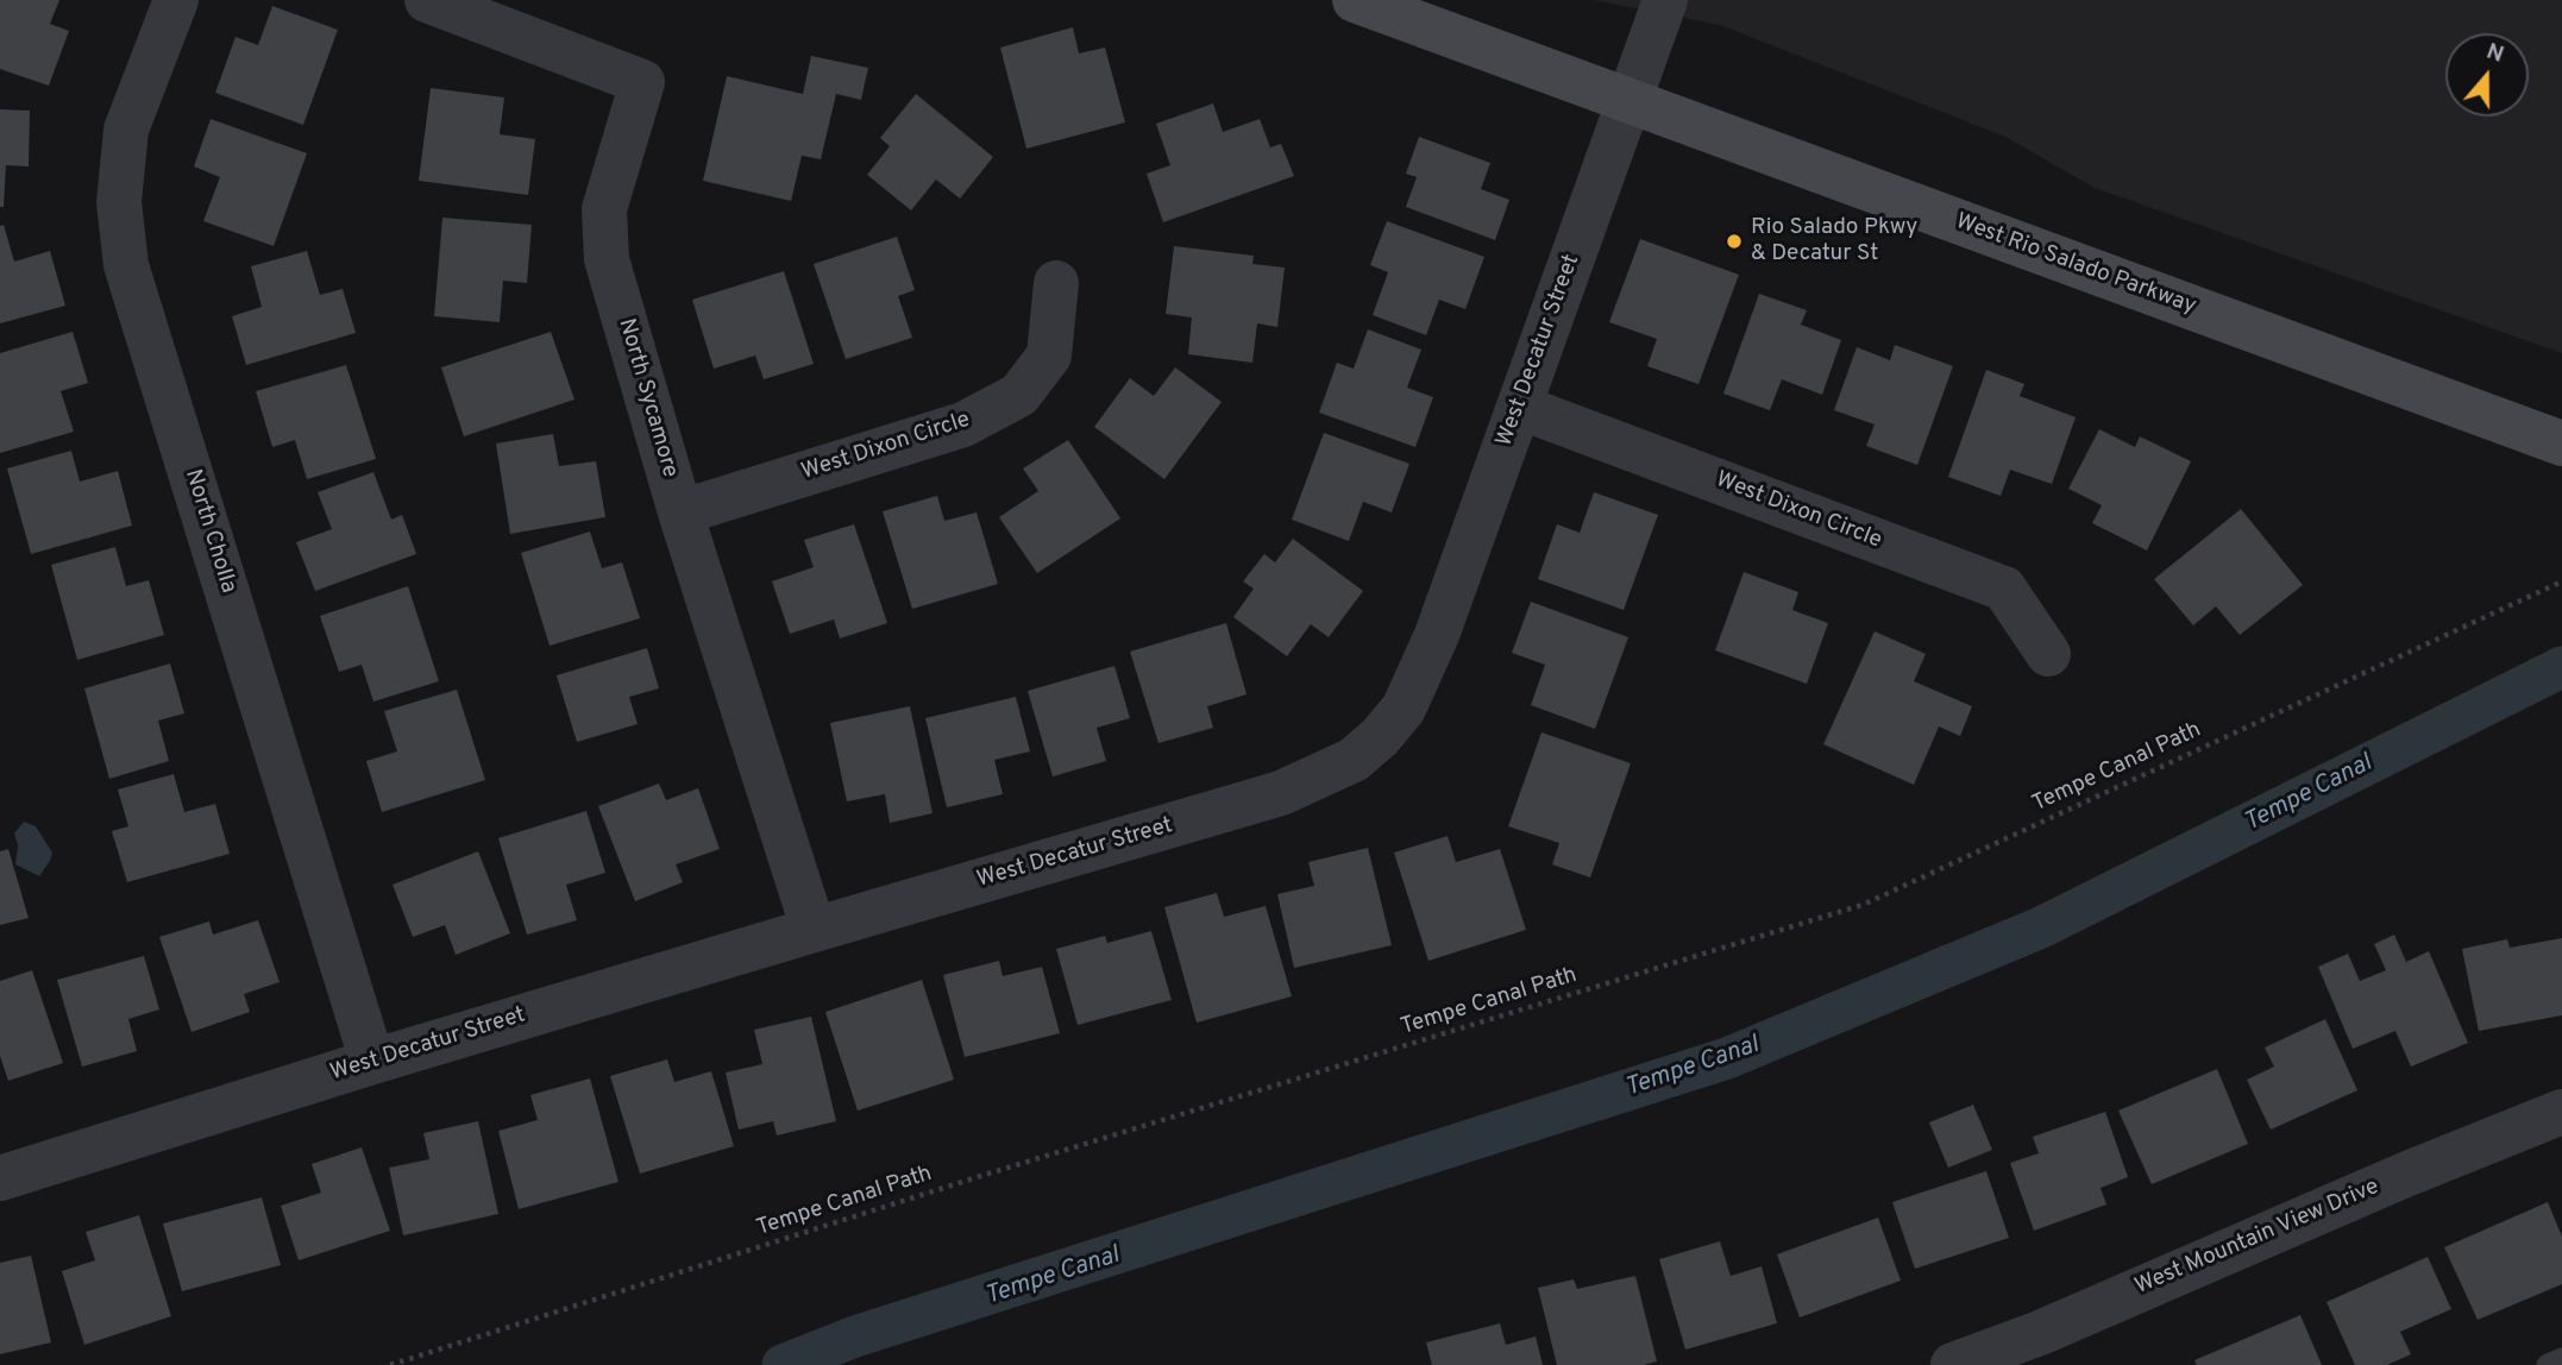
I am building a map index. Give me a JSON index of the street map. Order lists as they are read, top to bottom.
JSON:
{
  "streets": {
    "main road": ["West Rio Salado Parkway"],
    "street": [
      "West Decatur Street",
      "North Sycamore",
      "West Dixon Circle",
      "North Cholla",
      "West Mountain View Drive"
    ],
    "path": ["Tempe Canal Path"]
  },
  "crossings": [
    ["West Rio Salado Parkway", "West Decatur Street"],
    ["West Decatur Street", "North Sycamore"],
    ["West Decatur Street", "West Dixon Circle"],
    ["West Decatur Street", "North Cholla"],
    ["North Sycamore", "West Dixon Circle"]
  ],
  "water": ["Tempe Canal"],
  "places": ["Rio Salado Pkwy & Decatur St"],
  "north": "top"
}
